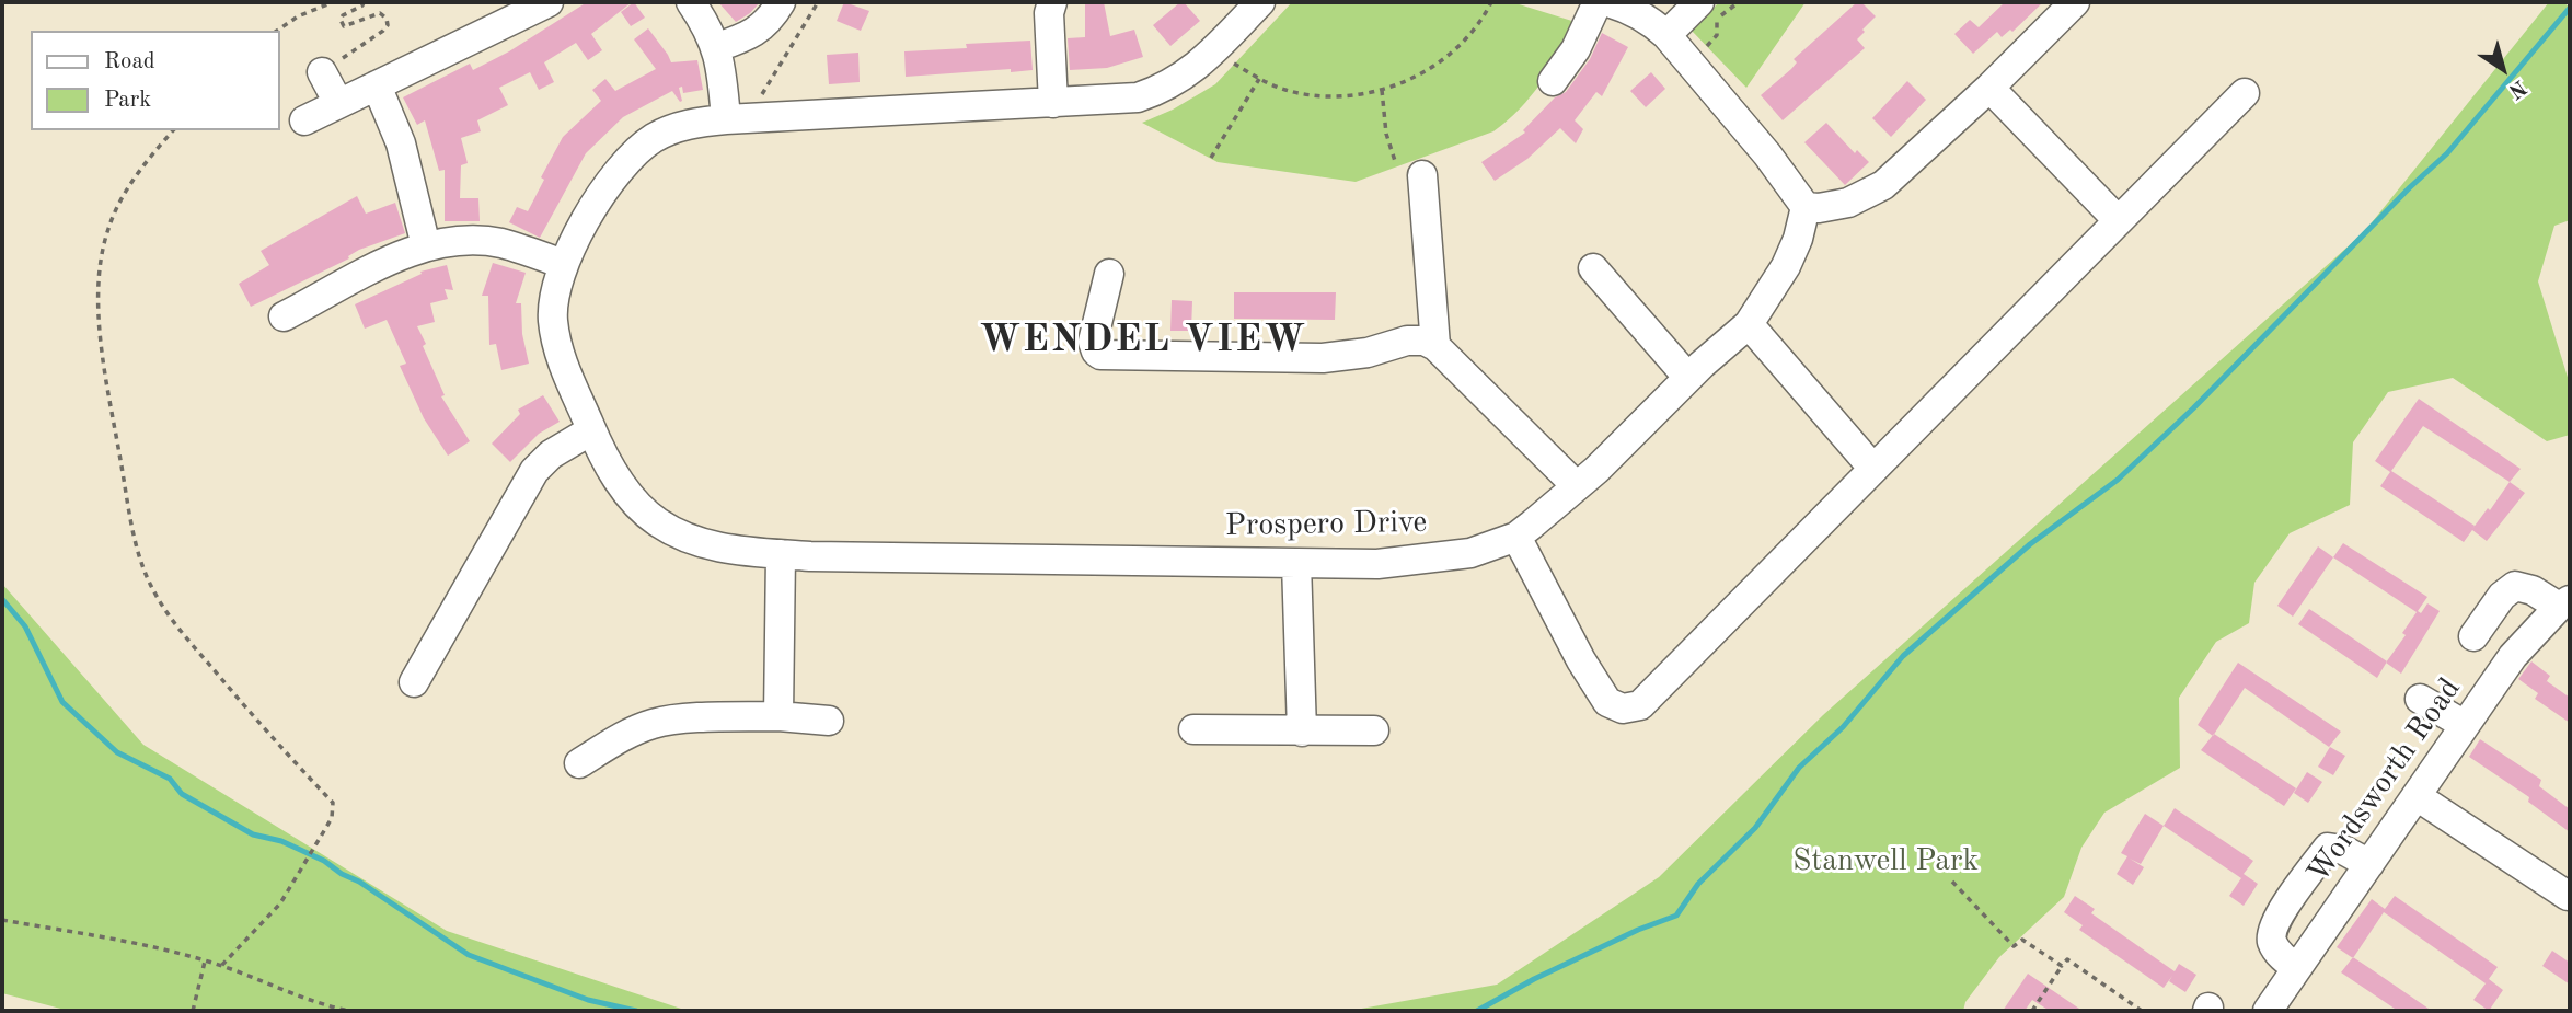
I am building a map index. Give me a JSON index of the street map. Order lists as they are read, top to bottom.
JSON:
{
  "streets": {
    "street": ["Prospero Drive", "Wordsworth Road"]
  },
  "districts": ["WENDEL VIEW"],
  "parks": ["Stanwell Park"],
  "legend": ["Road", "Park"],
  "north": "bottom right"
}
